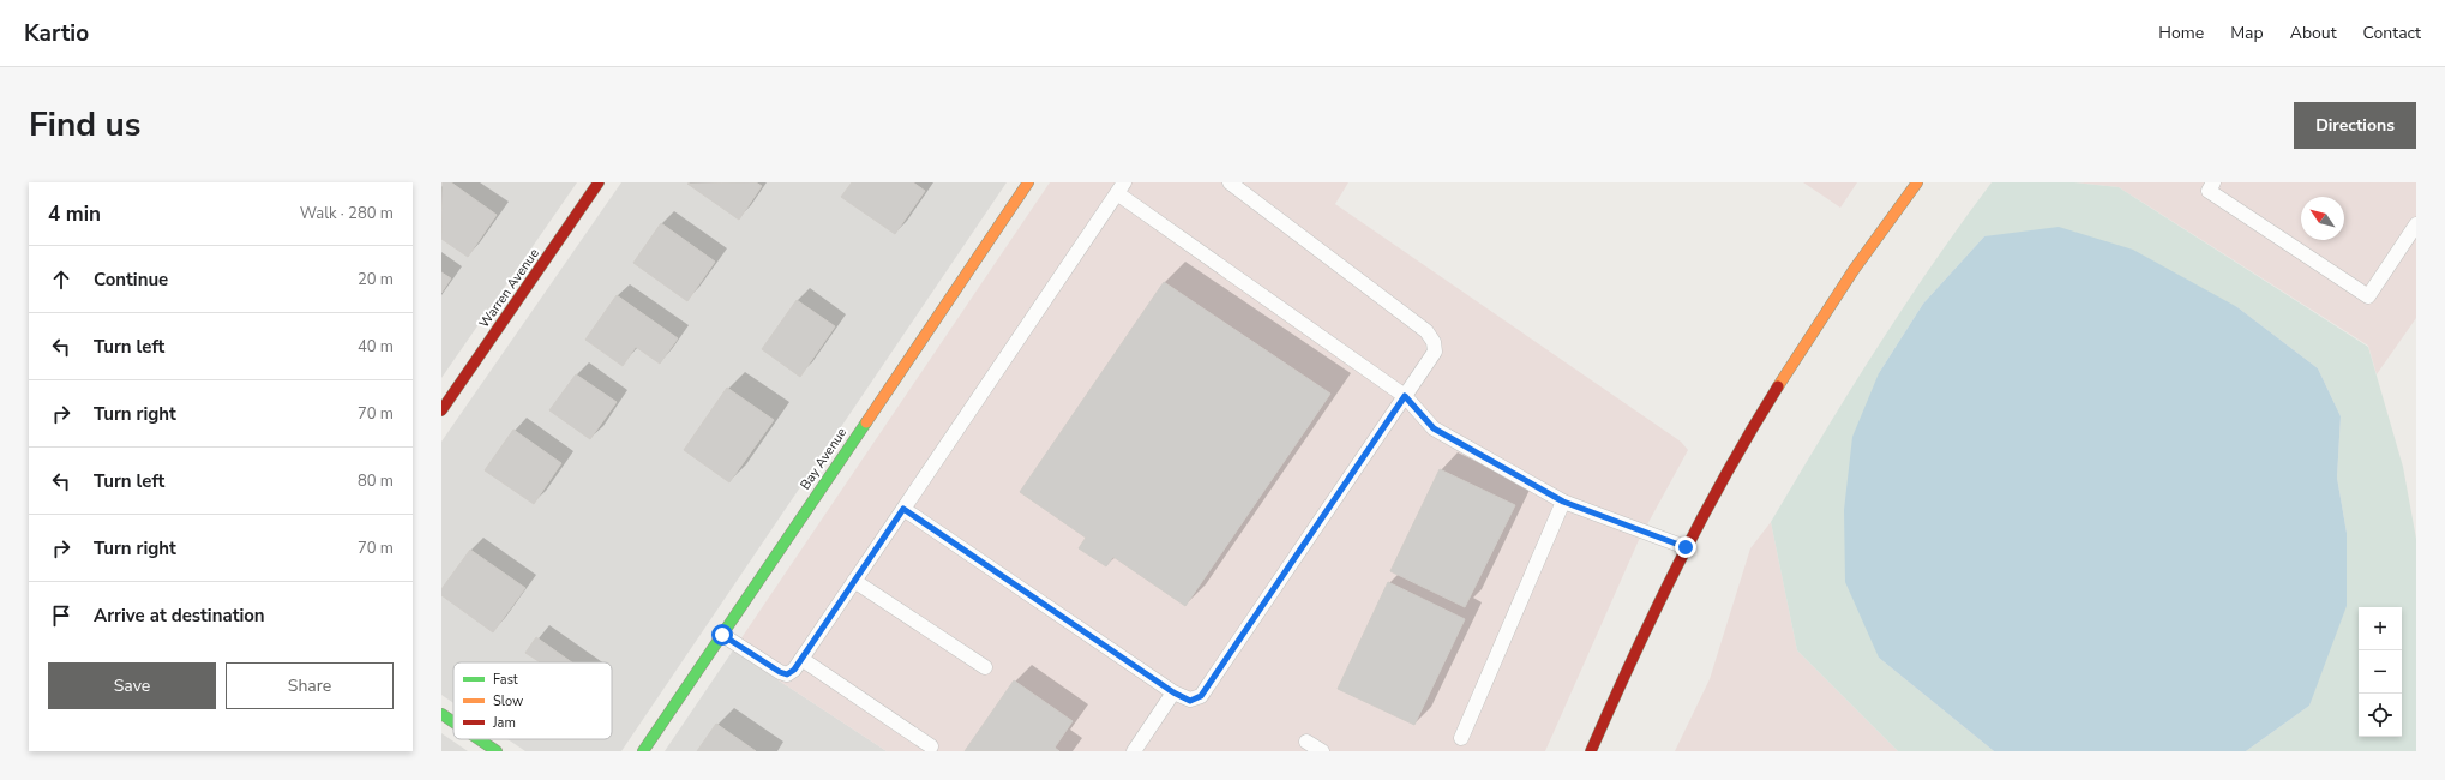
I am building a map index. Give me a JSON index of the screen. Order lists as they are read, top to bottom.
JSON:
{
  "streets": {
    "street": ["Warren Avenue", "Bay Avenue"]
  },
  "legend": ["Fast", "Slow", "Jam"],
  "north": "top left",
  "page": {
    "header": "Kartio",
    "nav": [
      "Home",
      "Map",
      "About",
      "Contact"
    ],
    "title": "Find us",
    "buttons": [
      "Directions",
      ["Save", "Share"]
    ],
    "heading": ["4 min", "Walk · 280 m"],
    "list": [
      ["Continue", "20 m"],
      ["Turn left", "40 m"],
      ["Turn right", "70 m"],
      ["Turn left", "80 m"],
      ["Turn right", "70 m"],
      "Arrive at destination"
    ],
    "map_buttons": ["+", "−"]
  }
}
